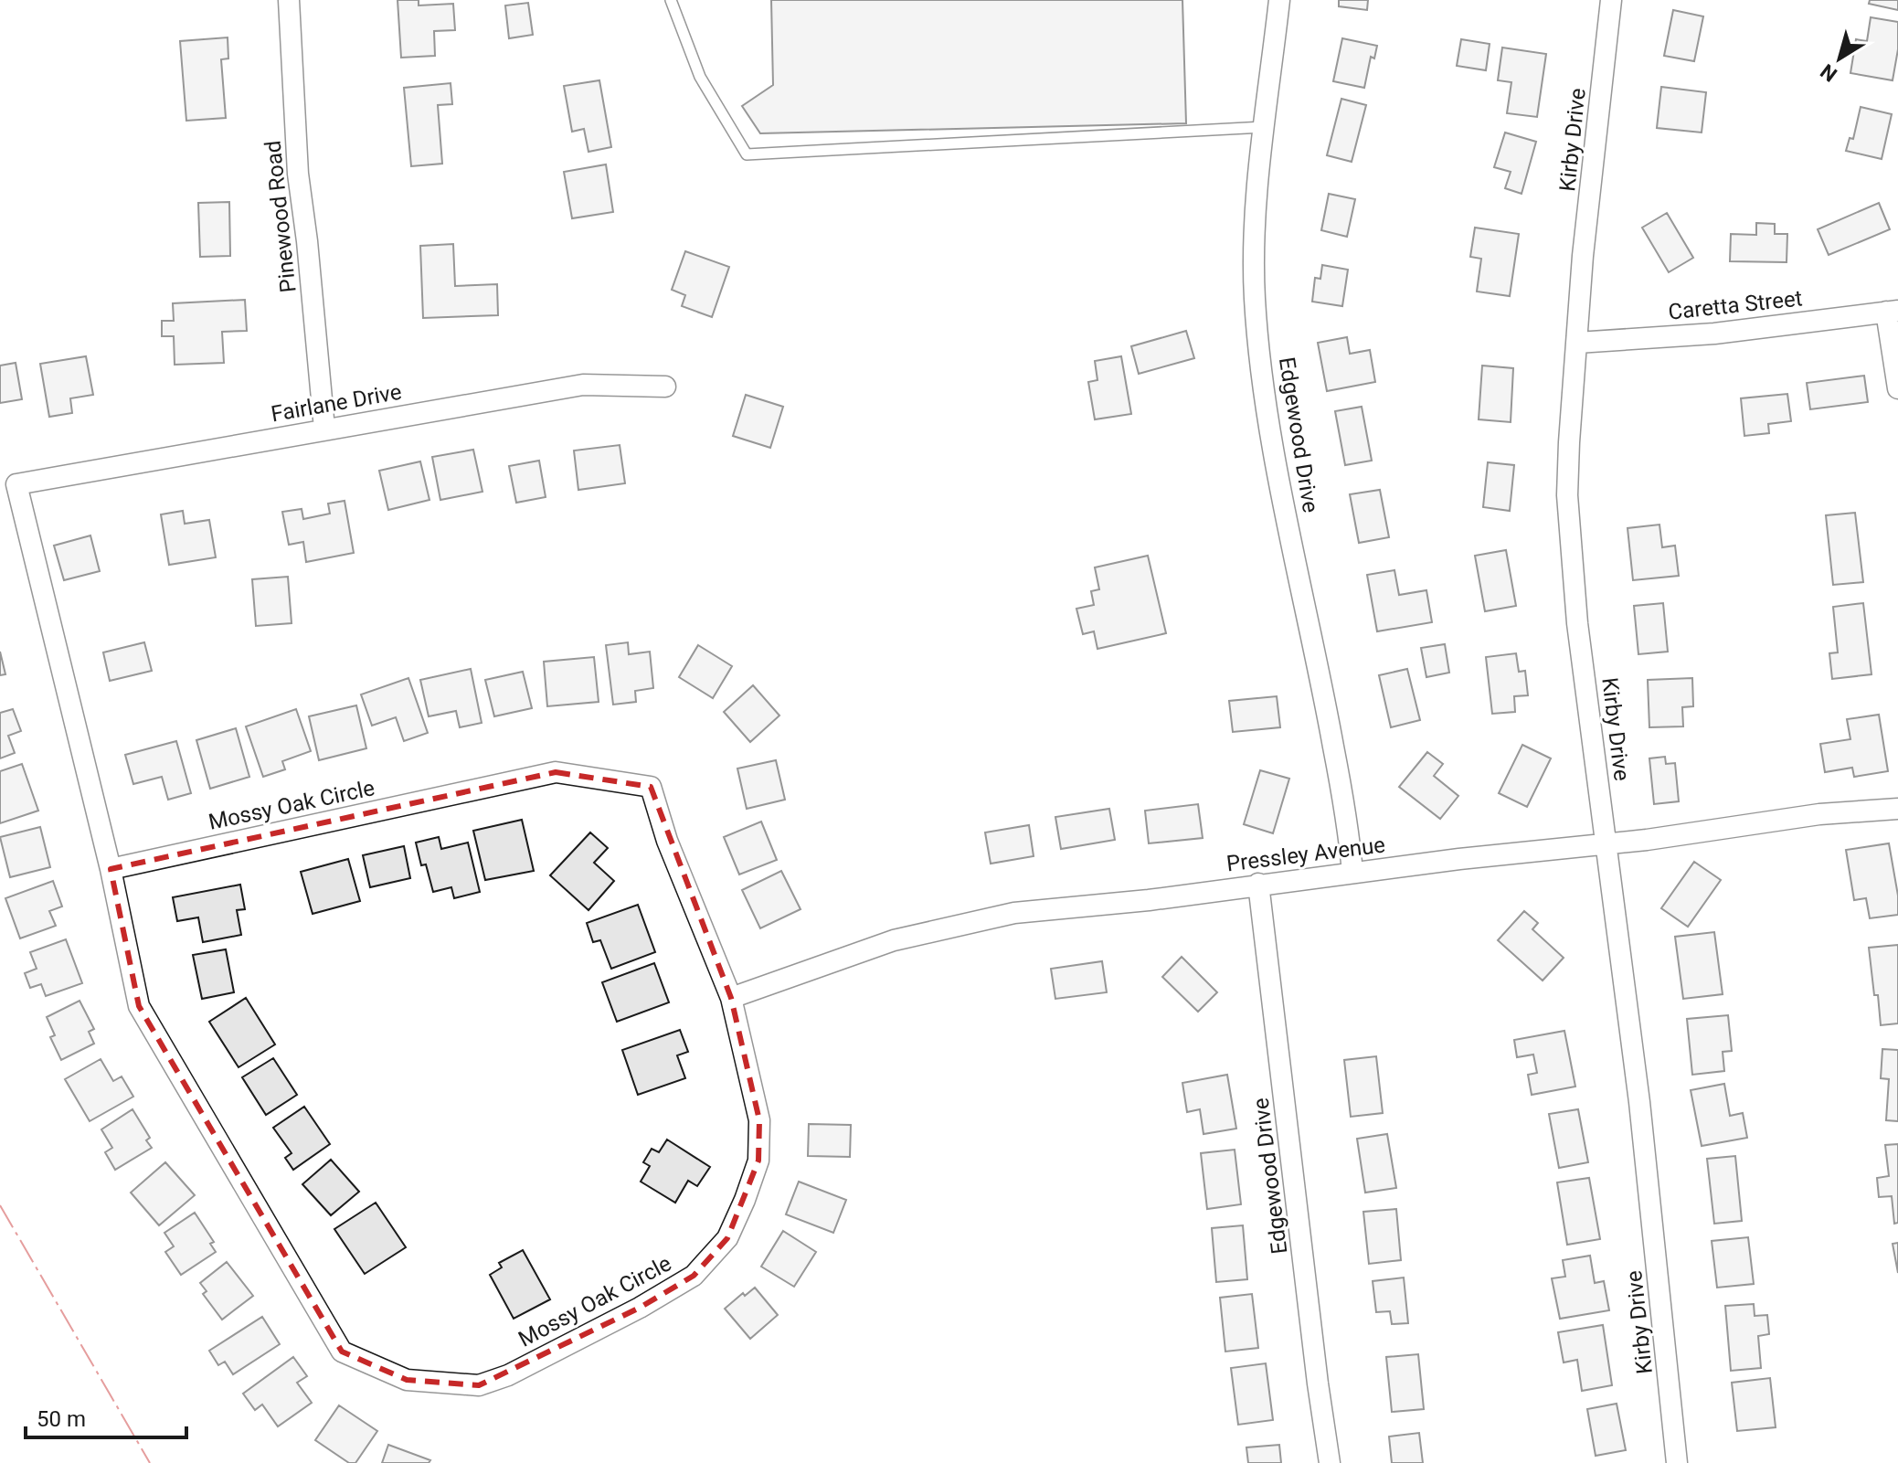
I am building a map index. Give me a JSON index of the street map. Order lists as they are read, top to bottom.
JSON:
{
  "streets": {
    "street": [
      "Kirby Drive",
      "Pinewood Road",
      "Caretta Street",
      "Fairlane Drive",
      "Edgewood Drive",
      "Mossy Oak Circle",
      "Pressley Avenue"
    ]
  },
  "crossings": [
    ["Kirby Drive", "Caretta Street"],
    ["Kirby Drive", "Pressley Avenue"],
    ["Pinewood Road", "Fairlane Drive"],
    ["Fairlane Drive", "Mossy Oak Circle"],
    ["Edgewood Drive", "Pressley Avenue"],
    ["Mossy Oak Circle", "Pressley Avenue"]
  ],
  "scale_bar": "50 m",
  "north": "bottom left"
}
